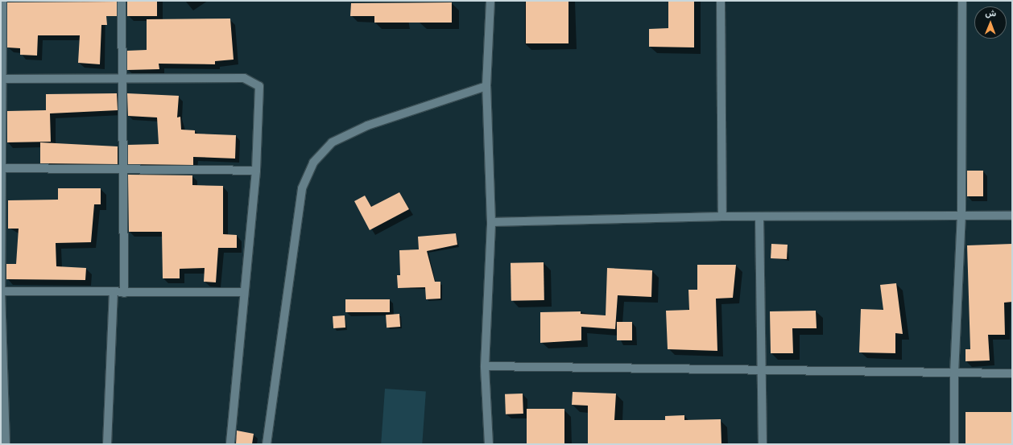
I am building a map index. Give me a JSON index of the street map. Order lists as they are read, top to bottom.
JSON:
{
  "north": "top"
}
